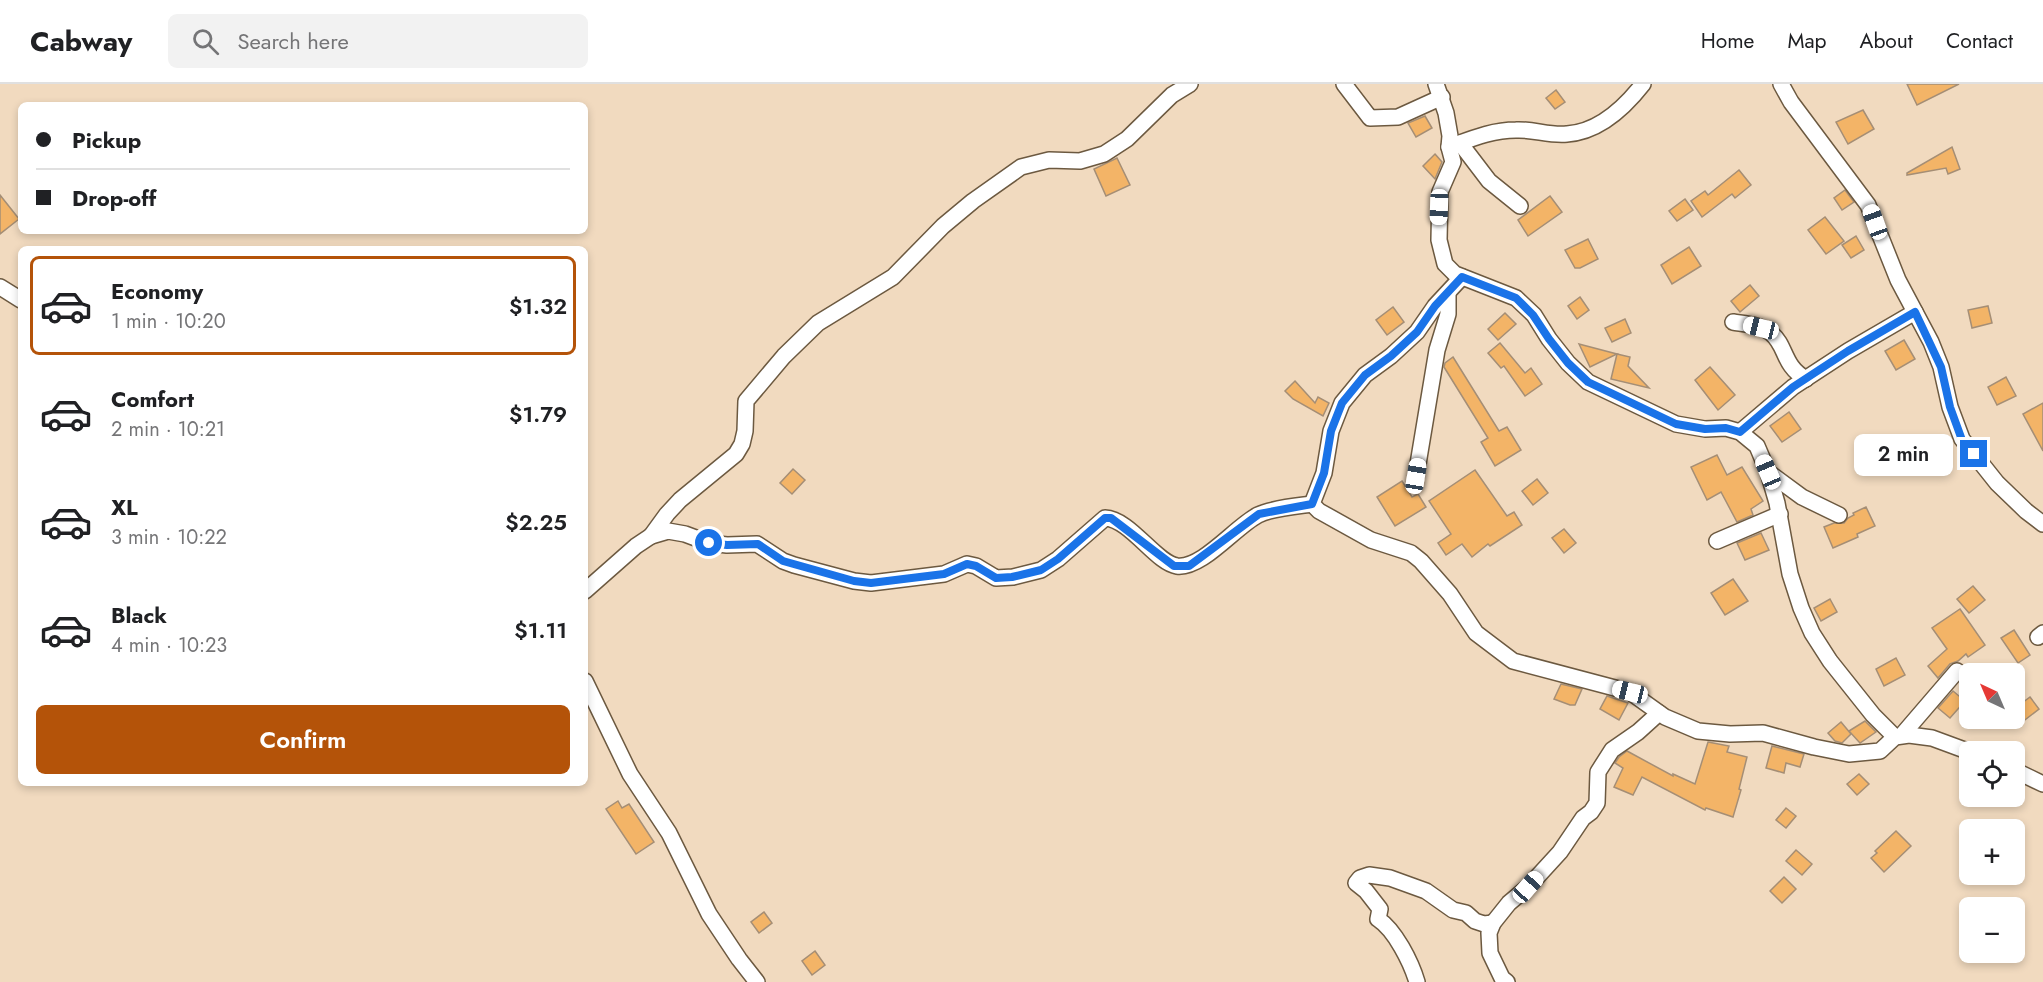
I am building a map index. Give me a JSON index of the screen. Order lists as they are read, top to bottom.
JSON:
{
  "north": "top left",
  "page": {
    "header": "Cabway",
    "search": "Search here",
    "nav": [
      "Home",
      "Map",
      "About",
      "Contact"
    ],
    "banner": ["Pickup", "Drop-off"],
    "list": [
      {
        "name": "Economy",
        "note": "1 min · 10:20",
        "value": "$1.32"
      },
      {
        "name": "Comfort",
        "note": "2 min · 10:21",
        "value": "$1.79"
      },
      {
        "name": "XL",
        "note": "3 min · 10:22",
        "value": "$2.25"
      },
      {
        "name": "Black",
        "note": "4 min · 10:23",
        "value": "$1.11"
      }
    ],
    "bubble": "2 min",
    "map_buttons": ["+", "−"],
    "buttons": "Confirm"
  }
}
